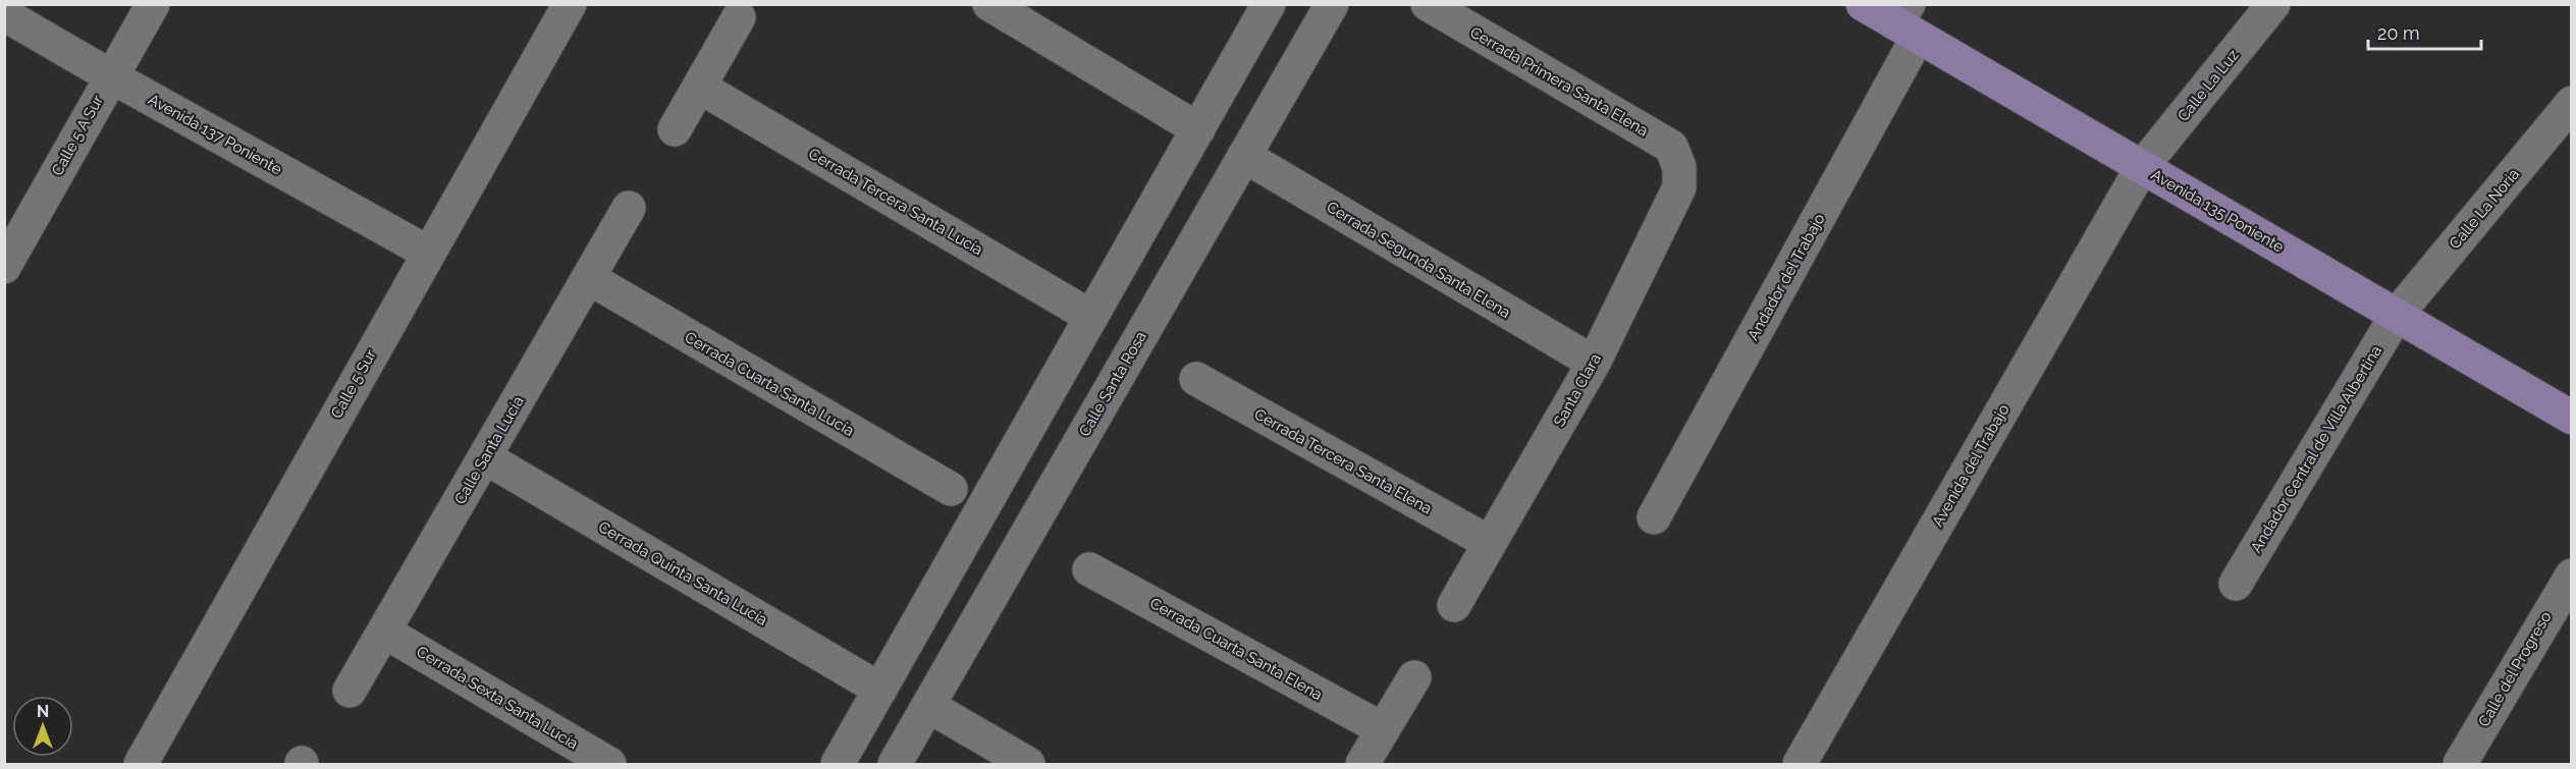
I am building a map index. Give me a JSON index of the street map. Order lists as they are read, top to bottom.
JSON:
{
  "streets": {
    "main road": ["Avenida 135 Poniente"],
    "street": [
      "Cerrada Primera Santa Elena",
      "Calle La Luz",
      "Avenida 137 Poniente",
      "Calle 5 A Sur",
      "Cerrada Tercera Santa Lucía",
      "Calle La Noria",
      "Cerrada Segunda Santa Elena",
      "Andador del Trabajo",
      "Calle 5 Sur",
      "Cerrada Cuarta Santa Lucía",
      "Calle Santa Rosa",
      "Santa Clara",
      "Andador Central de Villa Albertina",
      "Calle Santa Lucía",
      "Cerrada Tercera Santa Elena",
      "Avenida del Trabajo",
      "Cerrada Quinta Santa Lucía",
      "Cerrada Cuarta Santa Elena",
      "Calle del Progreso",
      "Cerrada Sexta Santa Lucía"
    ]
  },
  "crossings": [
    ["Cerrada Primera Santa Elena", "Santa Clara"],
    ["Calle La Luz", "Avenida 135 Poniente"],
    ["Calle La Luz", "Avenida del Trabajo"],
    ["Avenida 137 Poniente", "Calle 5 A Sur"],
    ["Avenida 137 Poniente", "Calle 5 Sur"],
    ["Calle La Noria", "Avenida 135 Poniente"],
    ["Calle La Noria", "Andador Central de Villa Albertina"],
    ["Avenida 135 Poniente", "Andador del Trabajo"],
    ["Avenida 135 Poniente", "Andador Central de Villa Albertina"],
    ["Avenida 135 Poniente", "Avenida del Trabajo"],
    ["Cerrada Segunda Santa Elena", "Calle Santa Rosa"],
    ["Cerrada Segunda Santa Elena", "Santa Clara"],
    ["Cerrada Cuarta Santa Lucía", "Calle Santa Lucía"],
    ["Santa Clara", "Cerrada Tercera Santa Elena"],
    ["Calle Santa Lucía", "Cerrada Quinta Santa Lucía"],
    ["Calle Santa Lucía", "Cerrada Sexta Santa Lucía"]
  ],
  "scale_bar": "20 m",
  "north": "top"
}
